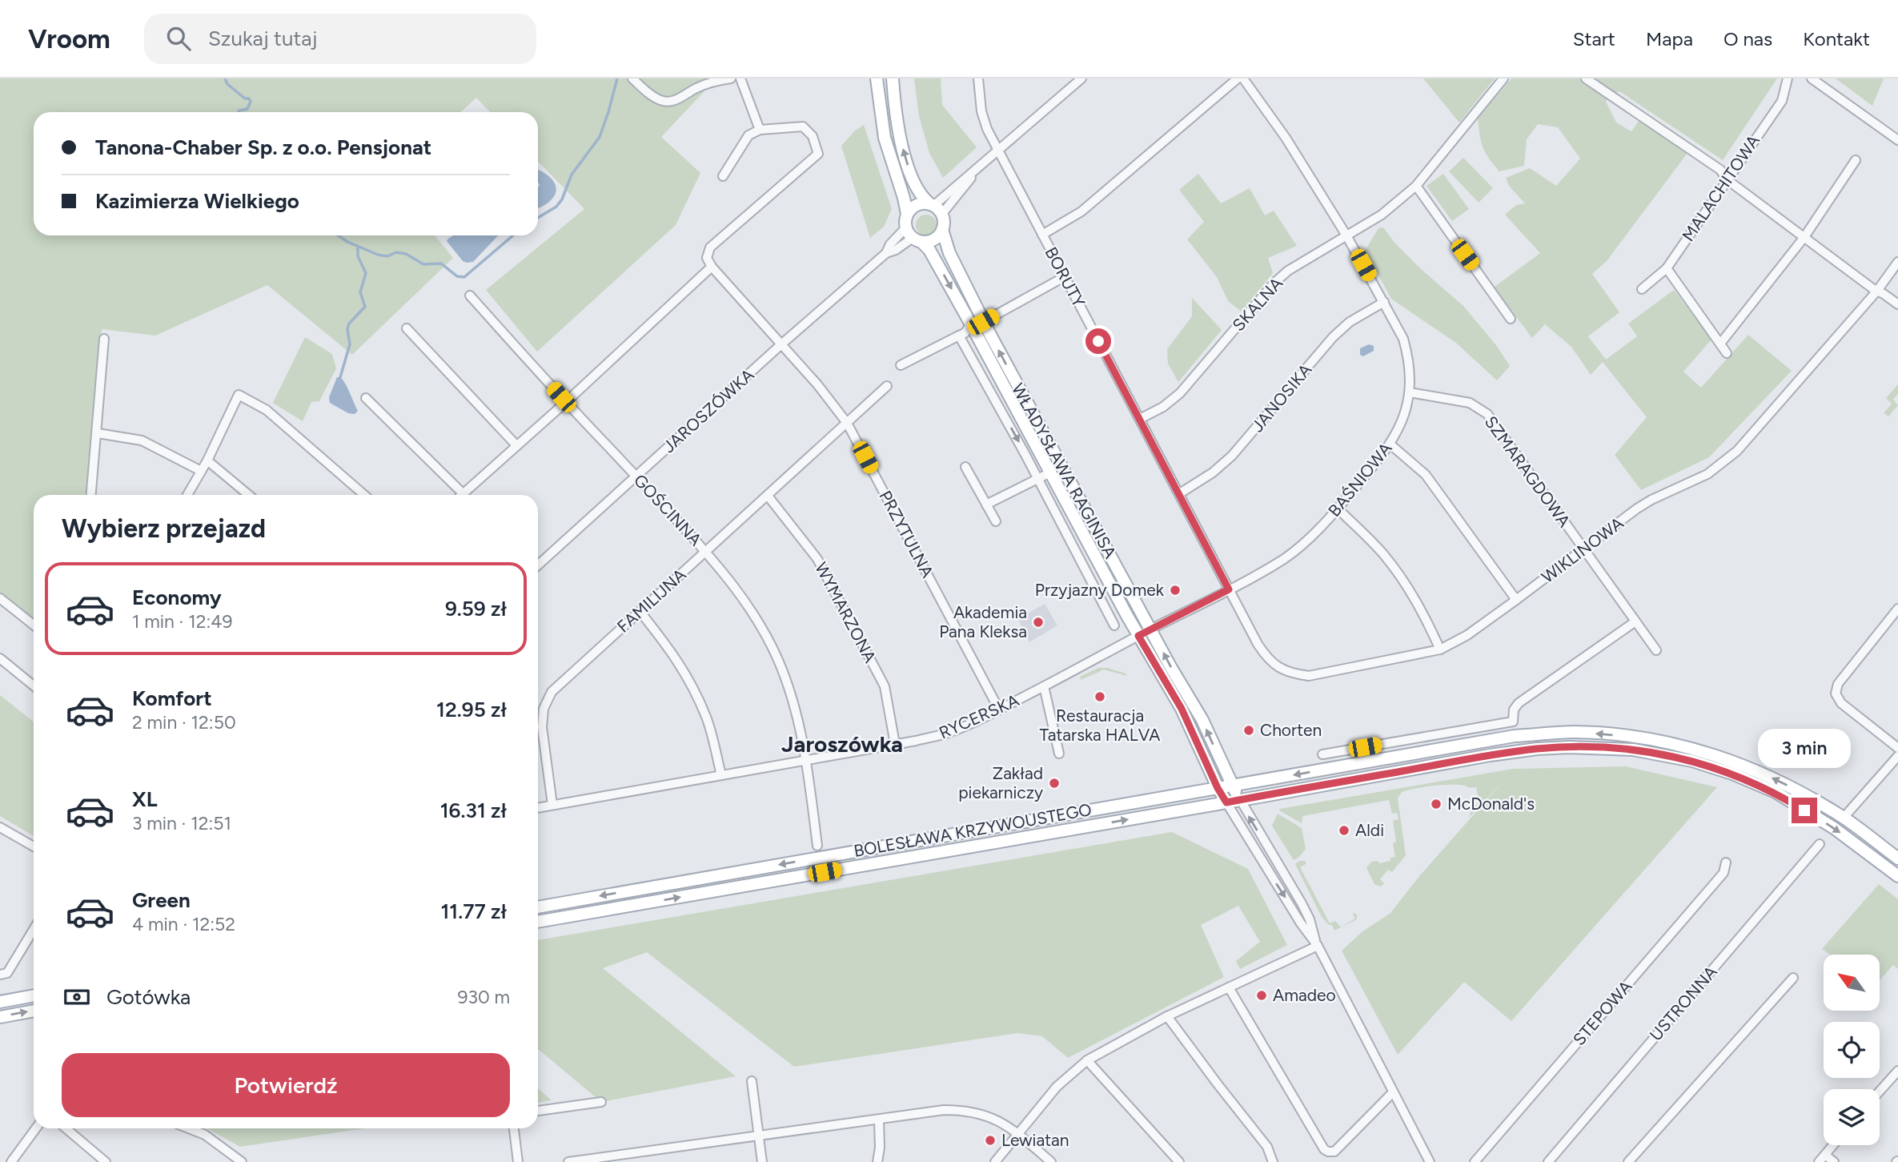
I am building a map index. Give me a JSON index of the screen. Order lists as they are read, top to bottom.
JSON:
{
  "streets": {
    "main road": ["WŁADYSŁAWA RAGINISA", "BOLESŁAWA KRZYWOUSTEGO"],
    "street": [
      "MALACHITOWA",
      "BORUTY",
      "SKALNA",
      "JANOSIKA",
      "JAROSZÓWKA",
      "SZMARAGDOWA",
      "BAŚNIOWA",
      "GOŚCINNA",
      "PRZYTULNA",
      "WIKLINOWA",
      "FAMILIJNA",
      "WYMARZONA",
      "RYCERSKA",
      "USTRONNA",
      "STEPOWA"
    ]
  },
  "crossings": [
    ["BORUTY", "SKALNA"],
    ["BORUTY", "JANOSIKA"],
    ["BORUTY", "BAŚNIOWA"],
    ["BORUTY", "WIKLINOWA"],
    ["SKALNA", "BAŚNIOWA"],
    ["JANOSIKA", "BAŚNIOWA"],
    ["JAROSZÓWKA", "WŁADYSŁAWA RAGINISA"],
    ["JAROSZÓWKA", "GOŚCINNA"],
    ["JAROSZÓWKA", "PRZYTULNA"],
    ["WŁADYSŁAWA RAGINISA", "BAŚNIOWA"],
    ["WŁADYSŁAWA RAGINISA", "RYCERSKA"],
    ["WŁADYSŁAWA RAGINISA", "BOLESŁAWA KRZYWOUSTEGO"],
    ["SZMARAGDOWA", "BAŚNIOWA"],
    ["SZMARAGDOWA", "WIKLINOWA"],
    ["BAŚNIOWA", "WIKLINOWA"],
    ["BAŚNIOWA", "RYCERSKA"],
    ["GOŚCINNA", "FAMILIJNA"],
    ["GOŚCINNA", "RYCERSKA"],
    ["PRZYTULNA", "FAMILIJNA"],
    ["PRZYTULNA", "RYCERSKA"],
    ["FAMILIJNA", "WYMARZONA"],
    ["FAMILIJNA", "RYCERSKA"],
    ["WYMARZONA", "RYCERSKA"]
  ],
  "districts": ["Jaroszówka"],
  "places": [
    "Przyjazny Domek",
    "Akademia Pana Kleksa",
    "Restauracja Tatarska HALVA",
    "Chorten",
    "Zakład piekarniczy",
    "McDonald's",
    "Aldi",
    "Amadeo",
    "Lewiatan"
  ],
  "north": "top left",
  "page": {
    "header": "Vroom",
    "search": "Szukaj tutaj",
    "nav": [
      "Start",
      "Mapa",
      "O nas",
      "Kontakt"
    ],
    "banner": ["Tanona-Chaber Sp. z o.o. Pensjonat", "Kazimierza Wielkiego"],
    "heading": "Wybierz przejazd",
    "list": [
      {
        "name": "Economy",
        "note": "1 min · 12:49",
        "value": "9.59 zł"
      },
      {
        "name": "Komfort",
        "note": "2 min · 12:50",
        "value": "12.95 zł"
      },
      {
        "name": "XL",
        "note": "3 min · 12:51",
        "value": "16.31 zł"
      },
      {
        "name": "Green",
        "note": "4 min · 12:52",
        "value": "11.77 zł"
      }
    ],
    "bubble": "3 min",
    "pay": ["Gotówka", "930 m"],
    "buttons": "Potwierdź"
  }
}
